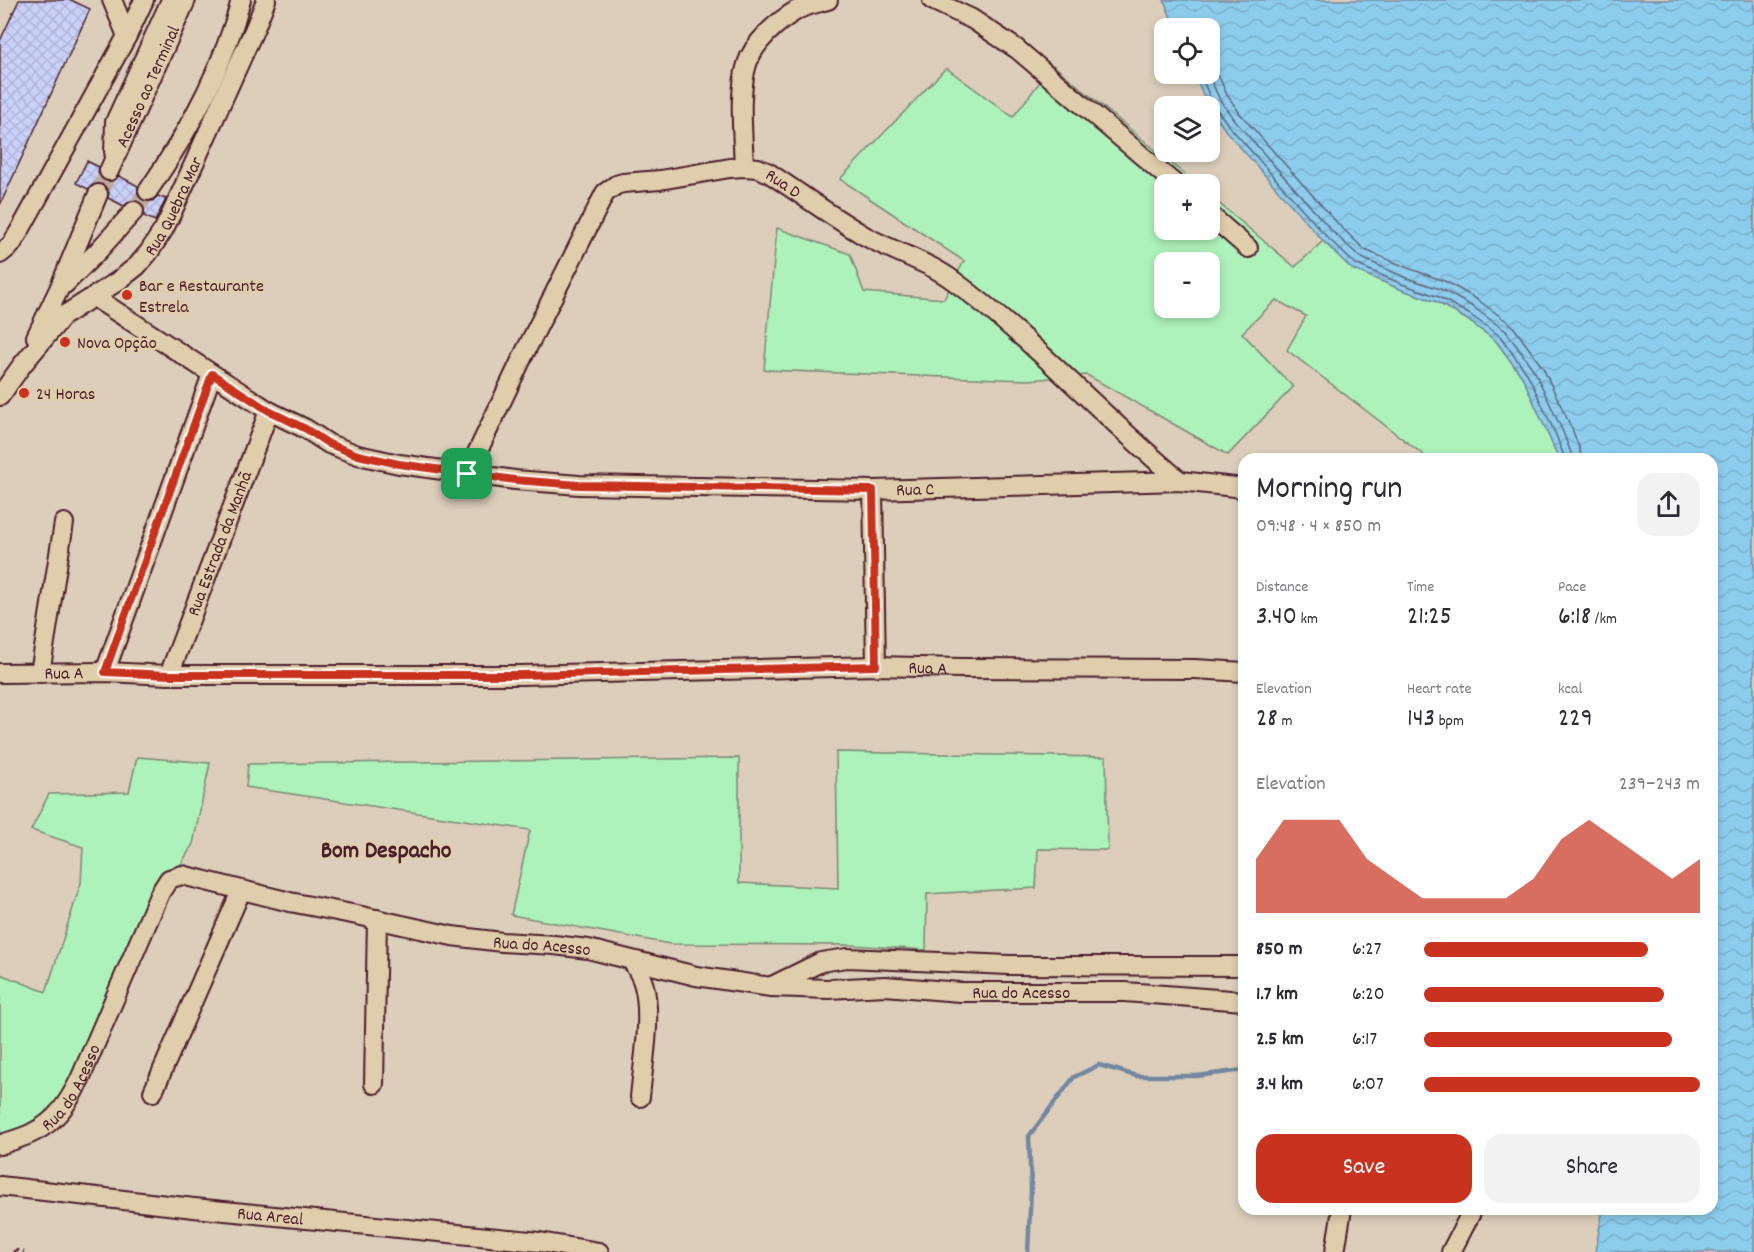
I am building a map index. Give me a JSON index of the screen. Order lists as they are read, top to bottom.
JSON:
{
  "streets": {
    "street": [
      "Acesso ao Terminal",
      "Rua D",
      "Rua Quebra Mar",
      "Rua C",
      "Rua Estrada da Manhã",
      "Rua A",
      "Rua do Acesso",
      "Rua Areal"
    ]
  },
  "crossings": [
    ["Rua D", "Rua C"],
    ["Rua Quebra Mar", "Rua C"],
    ["Rua C", "Rua Estrada da Manhã"],
    ["Rua Estrada da Manhã", "Rua A"]
  ],
  "districts": ["Bom Despacho"],
  "places": ["Bar e Restaurante Estrela", "Nova Opção", "24 Horas"],
  "page": {
    "map_buttons": ["+", "−"],
    "heading": ["Morning run", "09:48 · 4 × 850 m"],
    "stats": [
      ["Distance", "3.40 km"],
      ["Time", "21:25"],
      ["Pace", "6:18 /km"],
      ["Elevation", "28 m"],
      ["Heart rate", "143 bpm"],
      ["kcal", "229"]
    ],
    "chart": ["Elevation", "239–243 m"],
    "list": [
      {
        "name": "850 m",
        "note": "6:27"
      },
      {
        "name": "1.7 km",
        "note": "6:20"
      },
      {
        "name": "2.5 km",
        "note": "6:17"
      },
      {
        "name": "3.4 km",
        "note": "6:07"
      }
    ],
    "buttons": ["Save", "Share"]
  }
}
